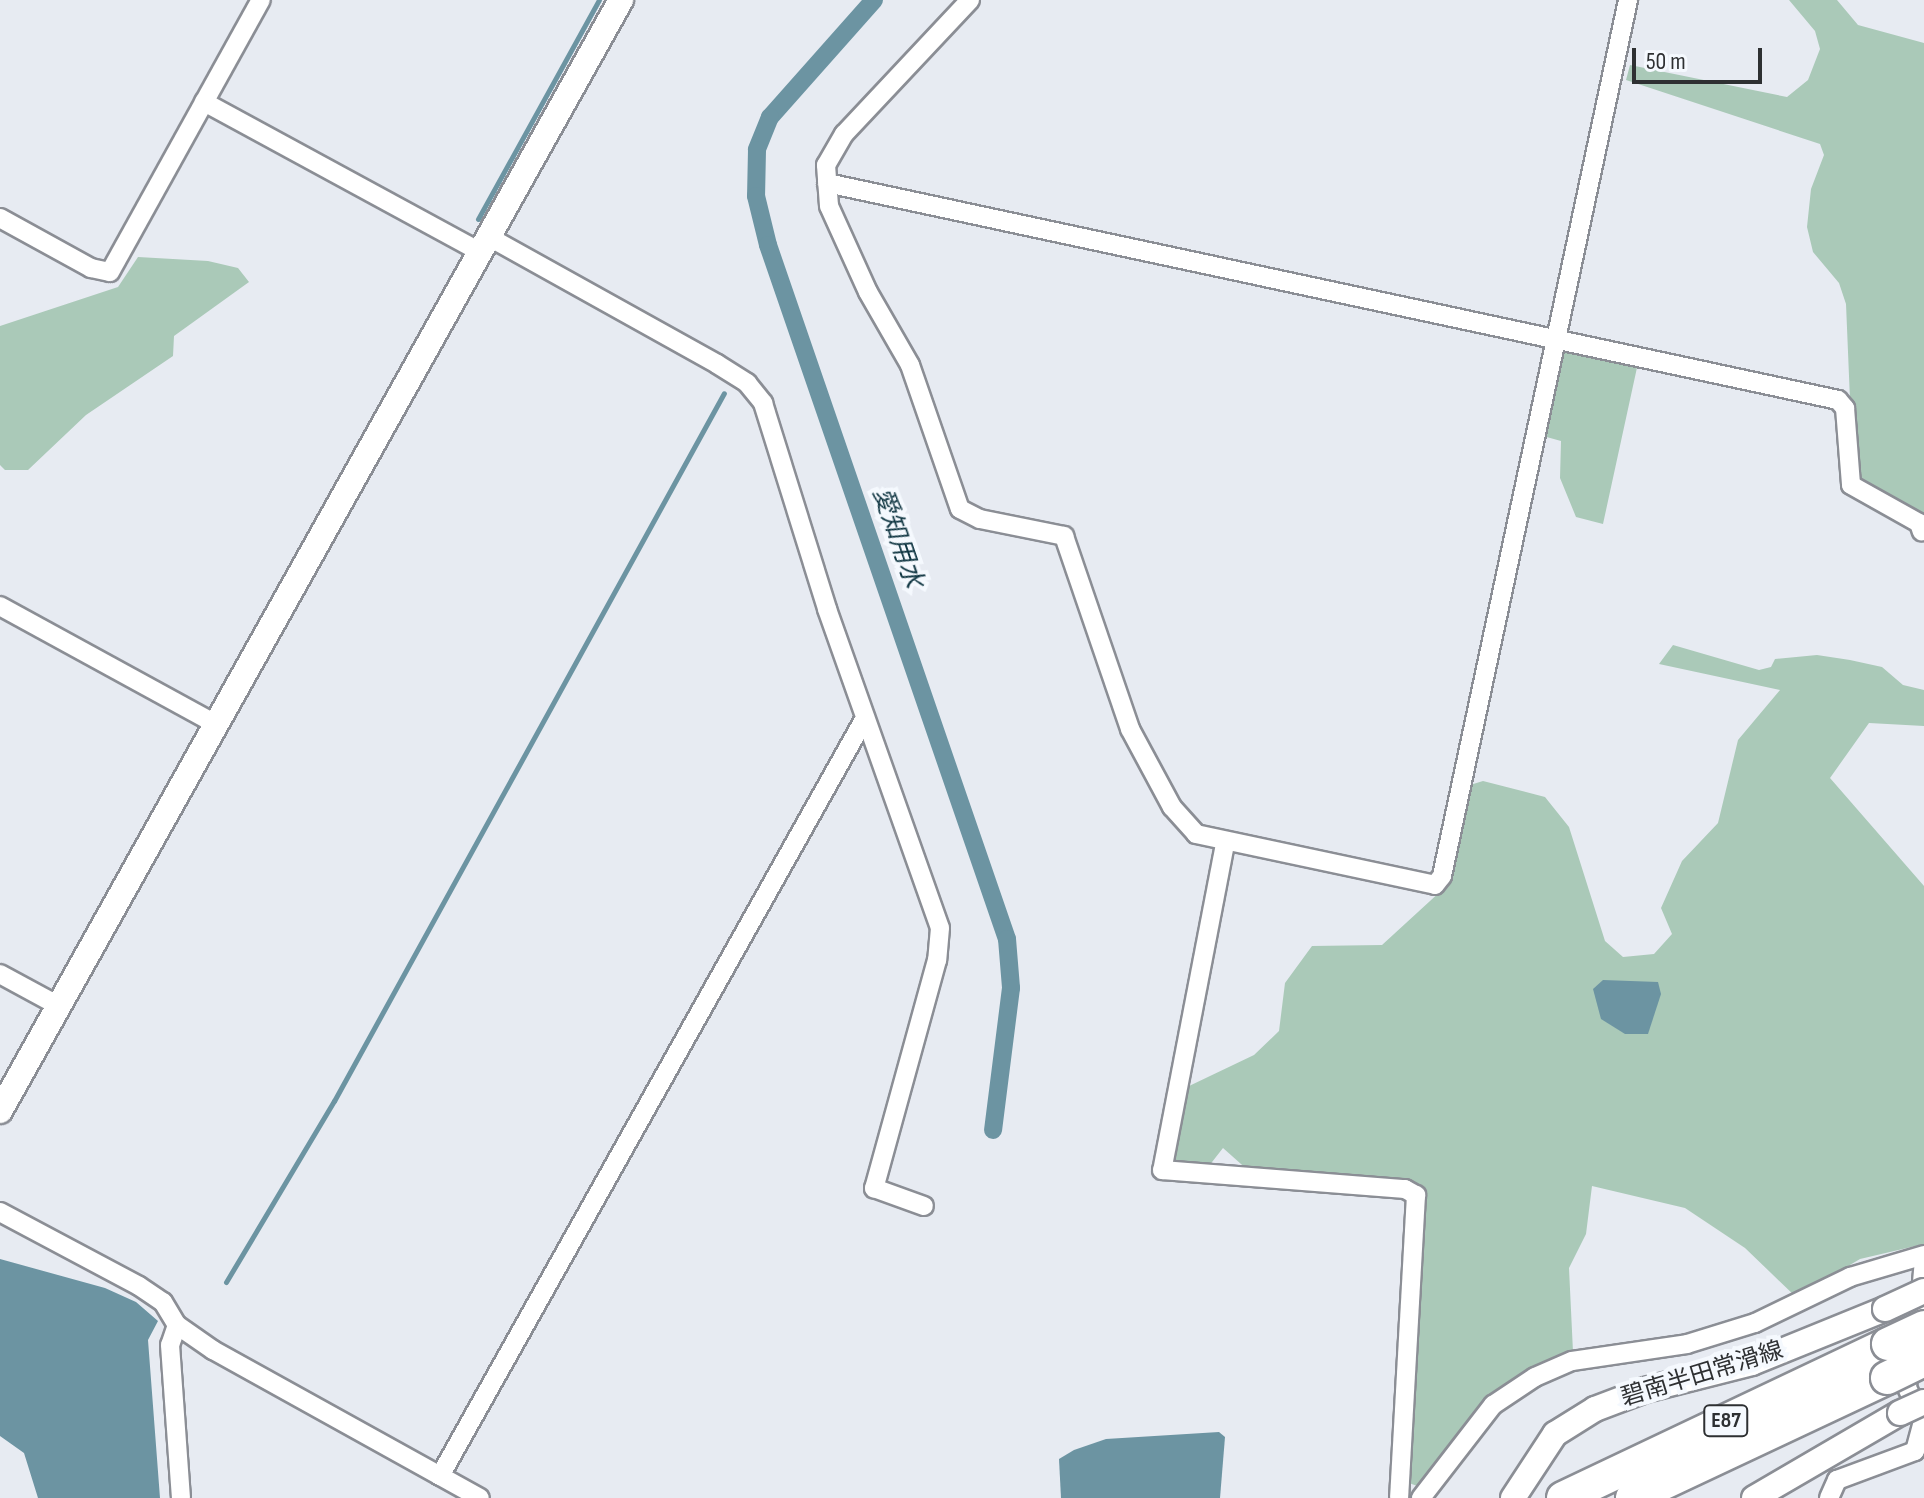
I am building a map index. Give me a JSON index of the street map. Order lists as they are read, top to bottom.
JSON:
{
  "streets": {
    "highway": ["E87"],
    "street": ["碧南半田常滑線"]
  },
  "water": ["愛知用水"],
  "scale_bar": "50 m"
}
